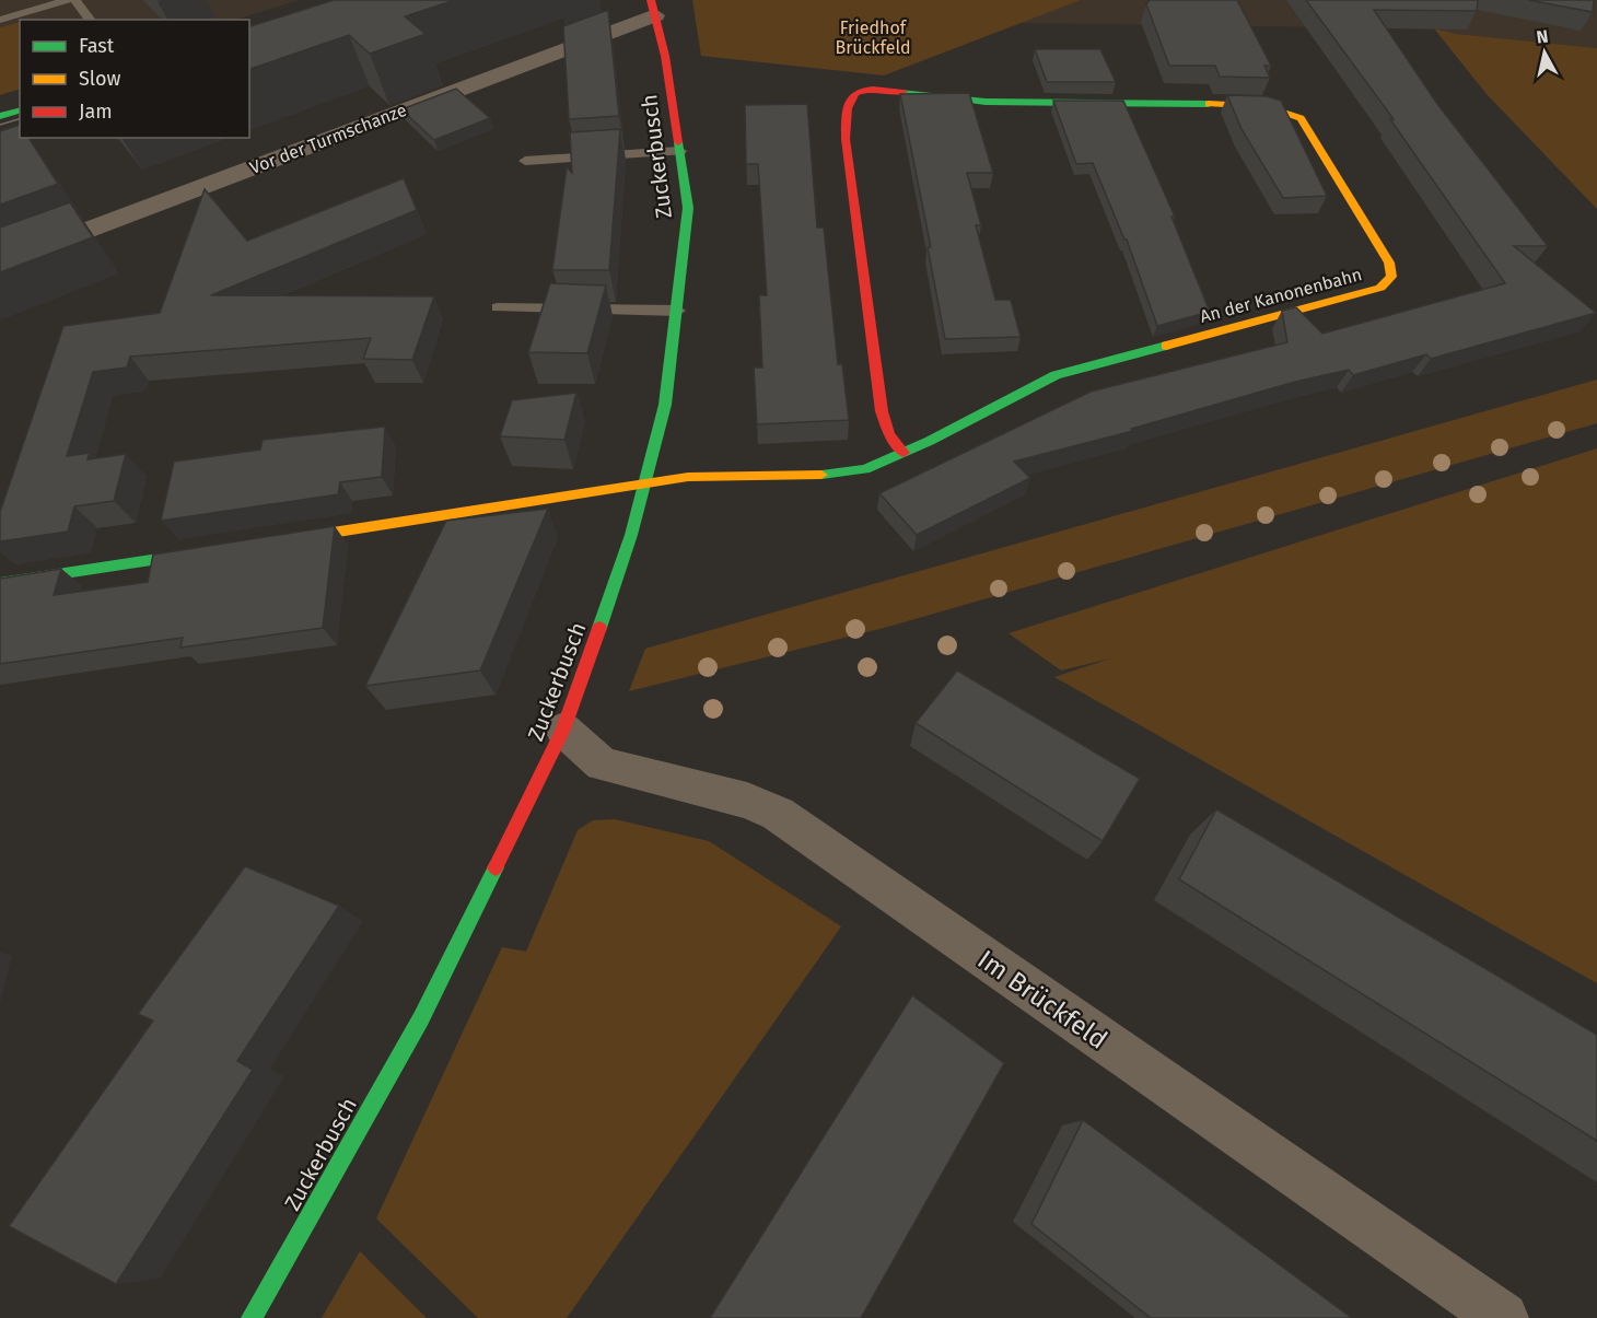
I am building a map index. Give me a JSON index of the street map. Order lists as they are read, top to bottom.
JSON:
{
  "streets": {
    "street": [
      "Vor der Turmschanze",
      "Zuckerbusch",
      "An der Kanonenbahn",
      "Im Brückfeld"
    ]
  },
  "crossings": [
    ["Vor der Turmschanze", "Zuckerbusch"],
    ["Zuckerbusch", "An der Kanonenbahn"],
    ["Zuckerbusch", "Im Brückfeld"]
  ],
  "parks": ["Friedhof Brückfeld"],
  "legend": ["Fast", "Slow", "Jam"],
  "north": "top"
}
